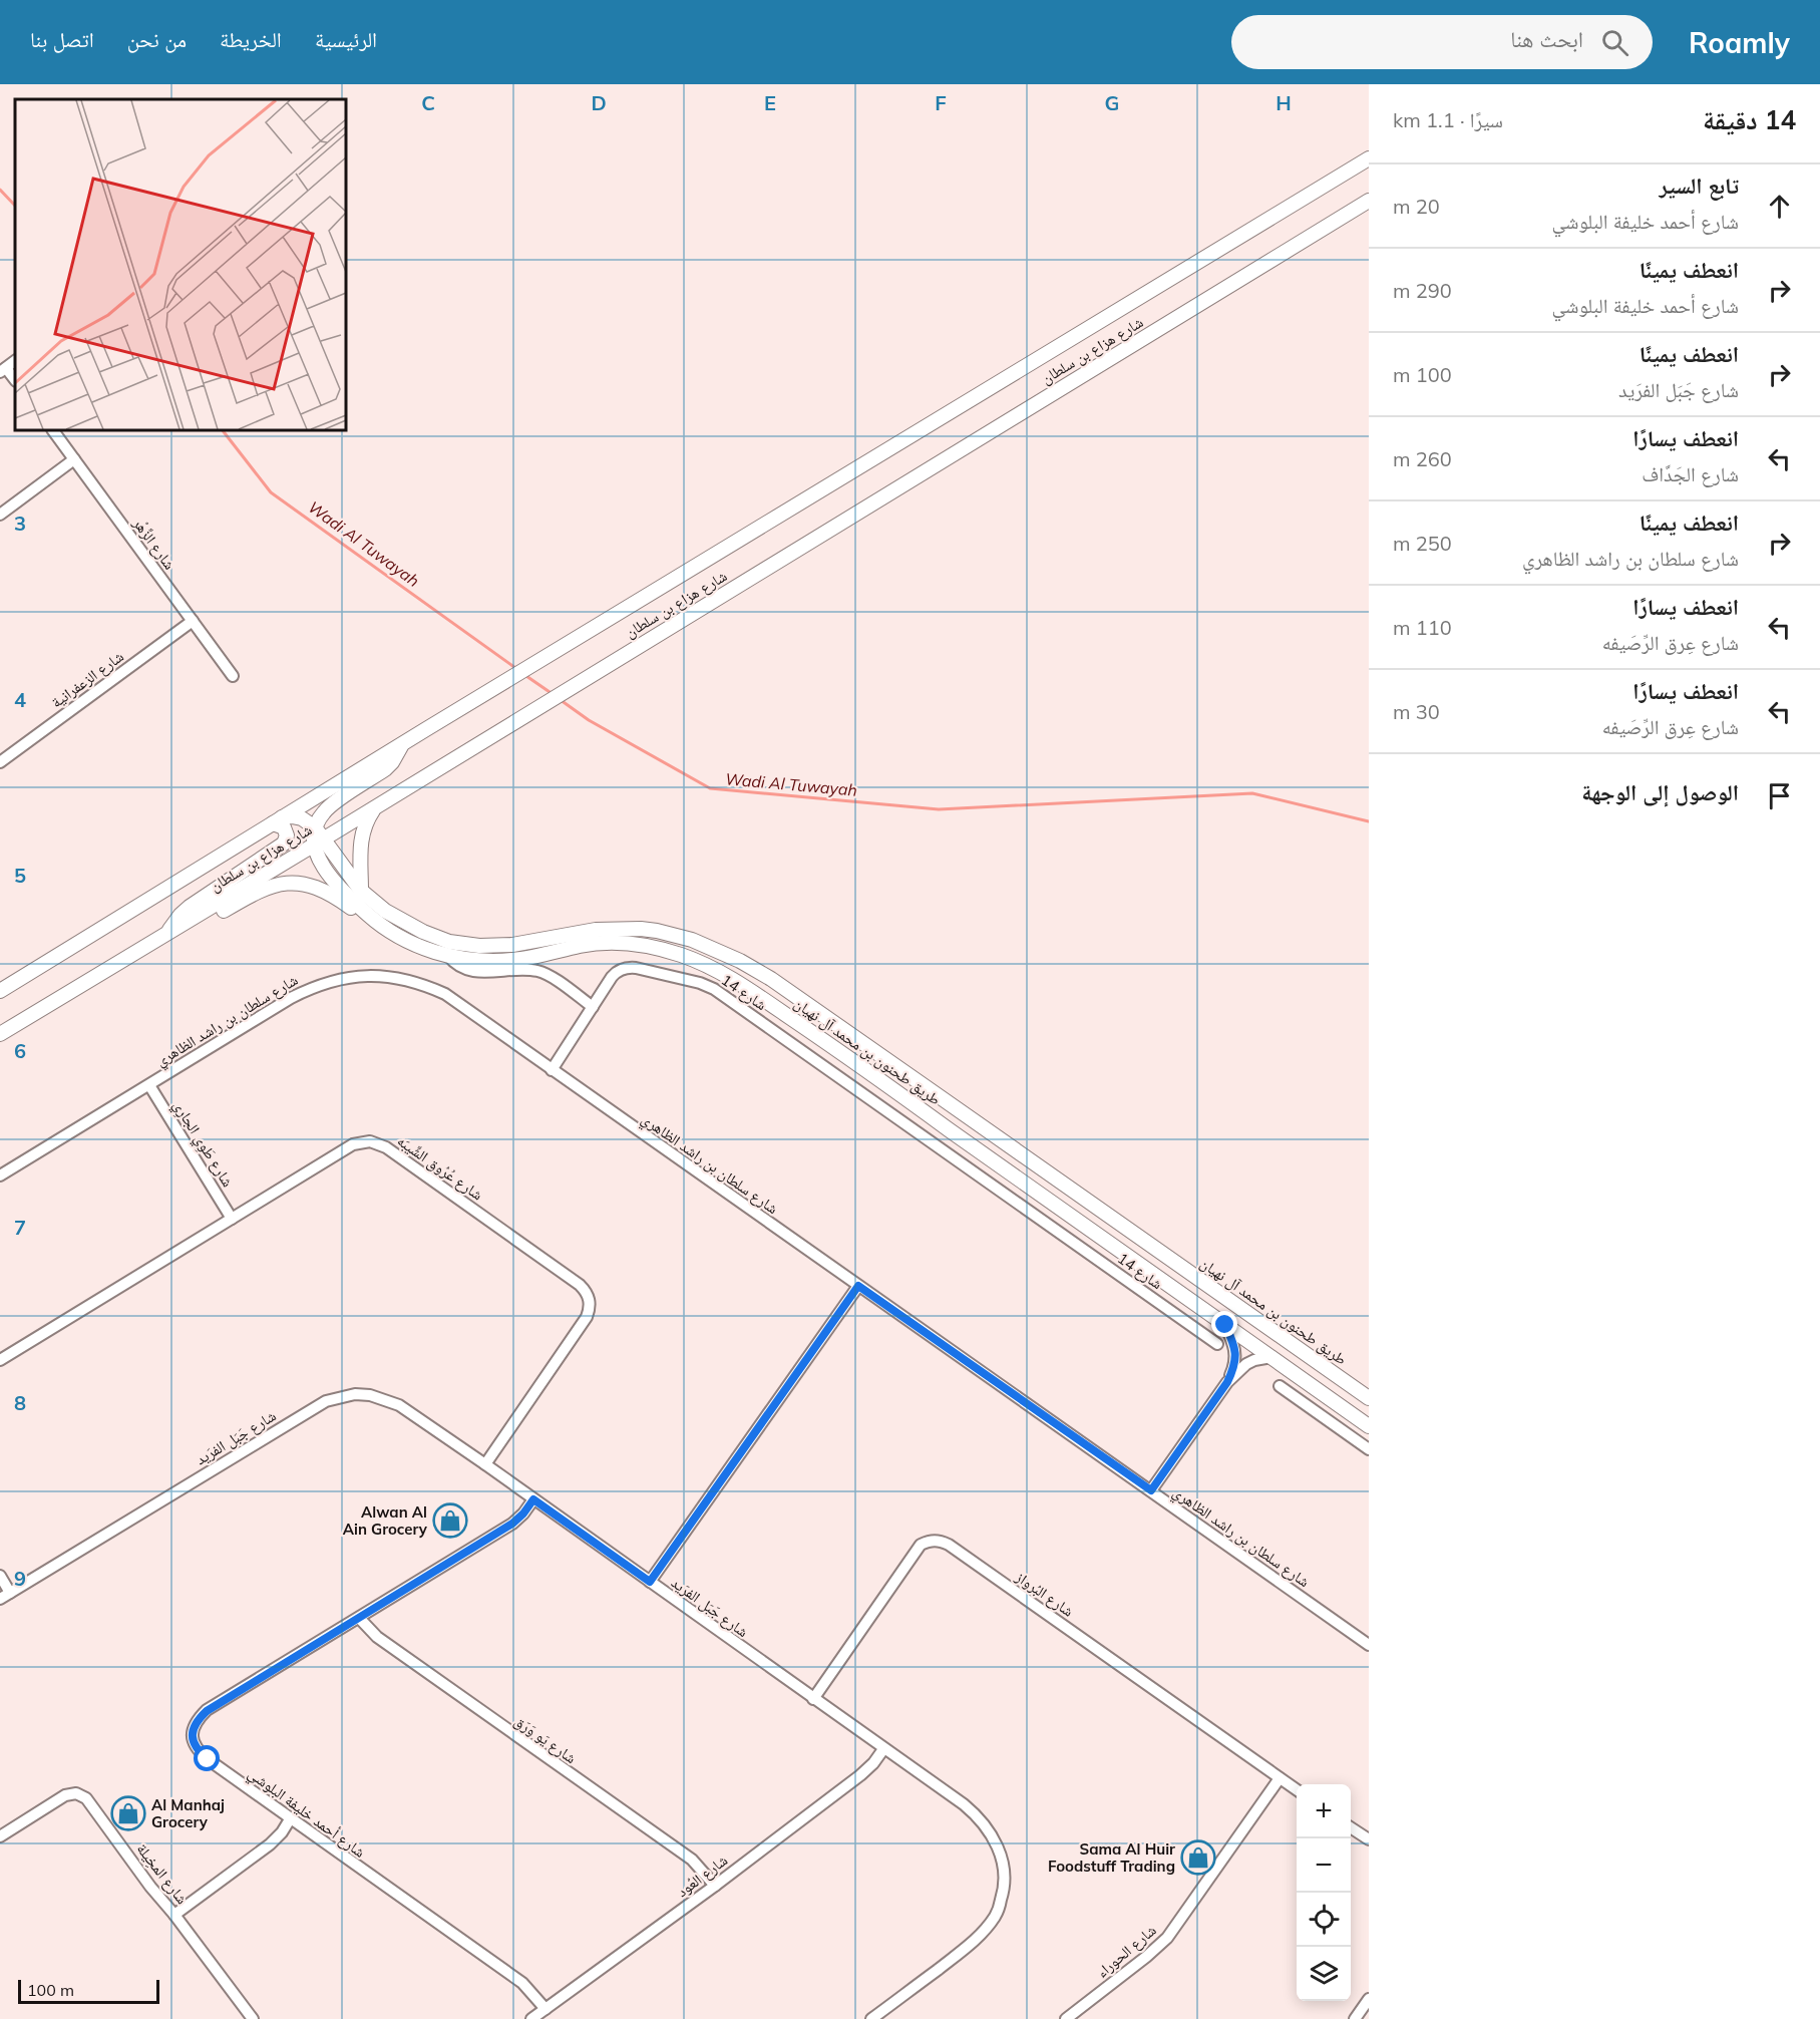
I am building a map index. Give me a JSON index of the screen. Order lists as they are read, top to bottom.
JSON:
{
  "streets": {
    "main road": ["شارع هزاع بن سلطان", "طريق طحنون بن محمد آل نهيان"],
    "street": [
      "شارع الزَّهْر",
      "شارع الزعفرانية",
      "شارع 14",
      "شارع سلطان بن راشد الظاهري",
      "شارع طَوِي الجارِي",
      "شارع عُرُوق الشِّيبَه",
      "شارع جَبَل الفرَيد",
      "شارع البُرواز",
      "شارع يَو وَرَق",
      "شارع أحمد خليفة البلوشي",
      "شارع المخِيلة",
      "شارع العُود",
      "شارع الحوراء"
    ]
  },
  "crossings": [
    ["شارع هزاع بن سلطان", "طريق طحنون بن محمد آل نهيان"],
    ["شارع الزَّهْر", "شارع الزعفرانية"],
    ["شارع 14", "شارع سلطان بن راشد الظاهري"],
    ["شارع سلطان بن راشد الظاهري", "شارع طَوِي الجارِي"],
    ["شارع طَوِي الجارِي", "شارع عُرُوق الشِّيبَه"],
    ["شارع عُرُوق الشِّيبَه", "شارع جَبَل الفرَيد"],
    ["شارع جَبَل الفرَيد", "شارع البُرواز"],
    ["شارع جَبَل الفرَيد", "شارع أحمد خليفة البلوشي"],
    ["شارع جَبَل الفرَيد", "شارع العُود"],
    ["شارع البُرواز", "شارع الحوراء"],
    ["شارع يَو وَرَق", "شارع أحمد خليفة البلوشي"],
    ["شارع يَو وَرَق", "شارع العُود"],
    ["شارع أحمد خليفة البلوشي", "شارع العُود"]
  ],
  "water": ["Wadi Al Tuwayah"],
  "places": {
    "shop": ["Alwan Al Ain Grocery", "Al Manhaj Grocery", "Sama Al Huir Foodstuff Trading"]
  },
  "scale_bar": "100 m",
  "page": {
    "header": "Roamly",
    "search": "ابحث هنا",
    "nav": [
      "الرئيسية",
      "الخريطة",
      "من نحن",
      "اتصل بنا"
    ],
    "heading": ["14 دقيقة", "سيرًا · 1.1 km"],
    "list": [
      ["تابع السير", "شارع أحمد خليفة البلوشي", "20 m"],
      ["انعطف يمينًا", "شارع أحمد خليفة البلوشي", "290 m"],
      ["انعطف يمينًا", "شارع جَبَل الفرَيد", "100 m"],
      ["انعطف يسارًا", "شارع الجَدَّاف", "260 m"],
      ["انعطف يمينًا", "شارع سلطان بن راشد الظاهري", "250 m"],
      ["انعطف يسارًا", "شارع عِرق الرِّصَيفه", "110 m"],
      ["انعطف يسارًا", "شارع عِرق الرِّصَيفه", "30 m"],
      "الوصول إلى الوجهة"
    ],
    "map_buttons": ["+", "−"],
    "scale": "100 m"
  },
  "grid": {
    "columns": [
      "C",
      "D",
      "E",
      "F",
      "G",
      "H"
    ],
    "rows": [
      "3",
      "4",
      "5",
      "6",
      "7",
      "8",
      "9"
    ]
  }
}
